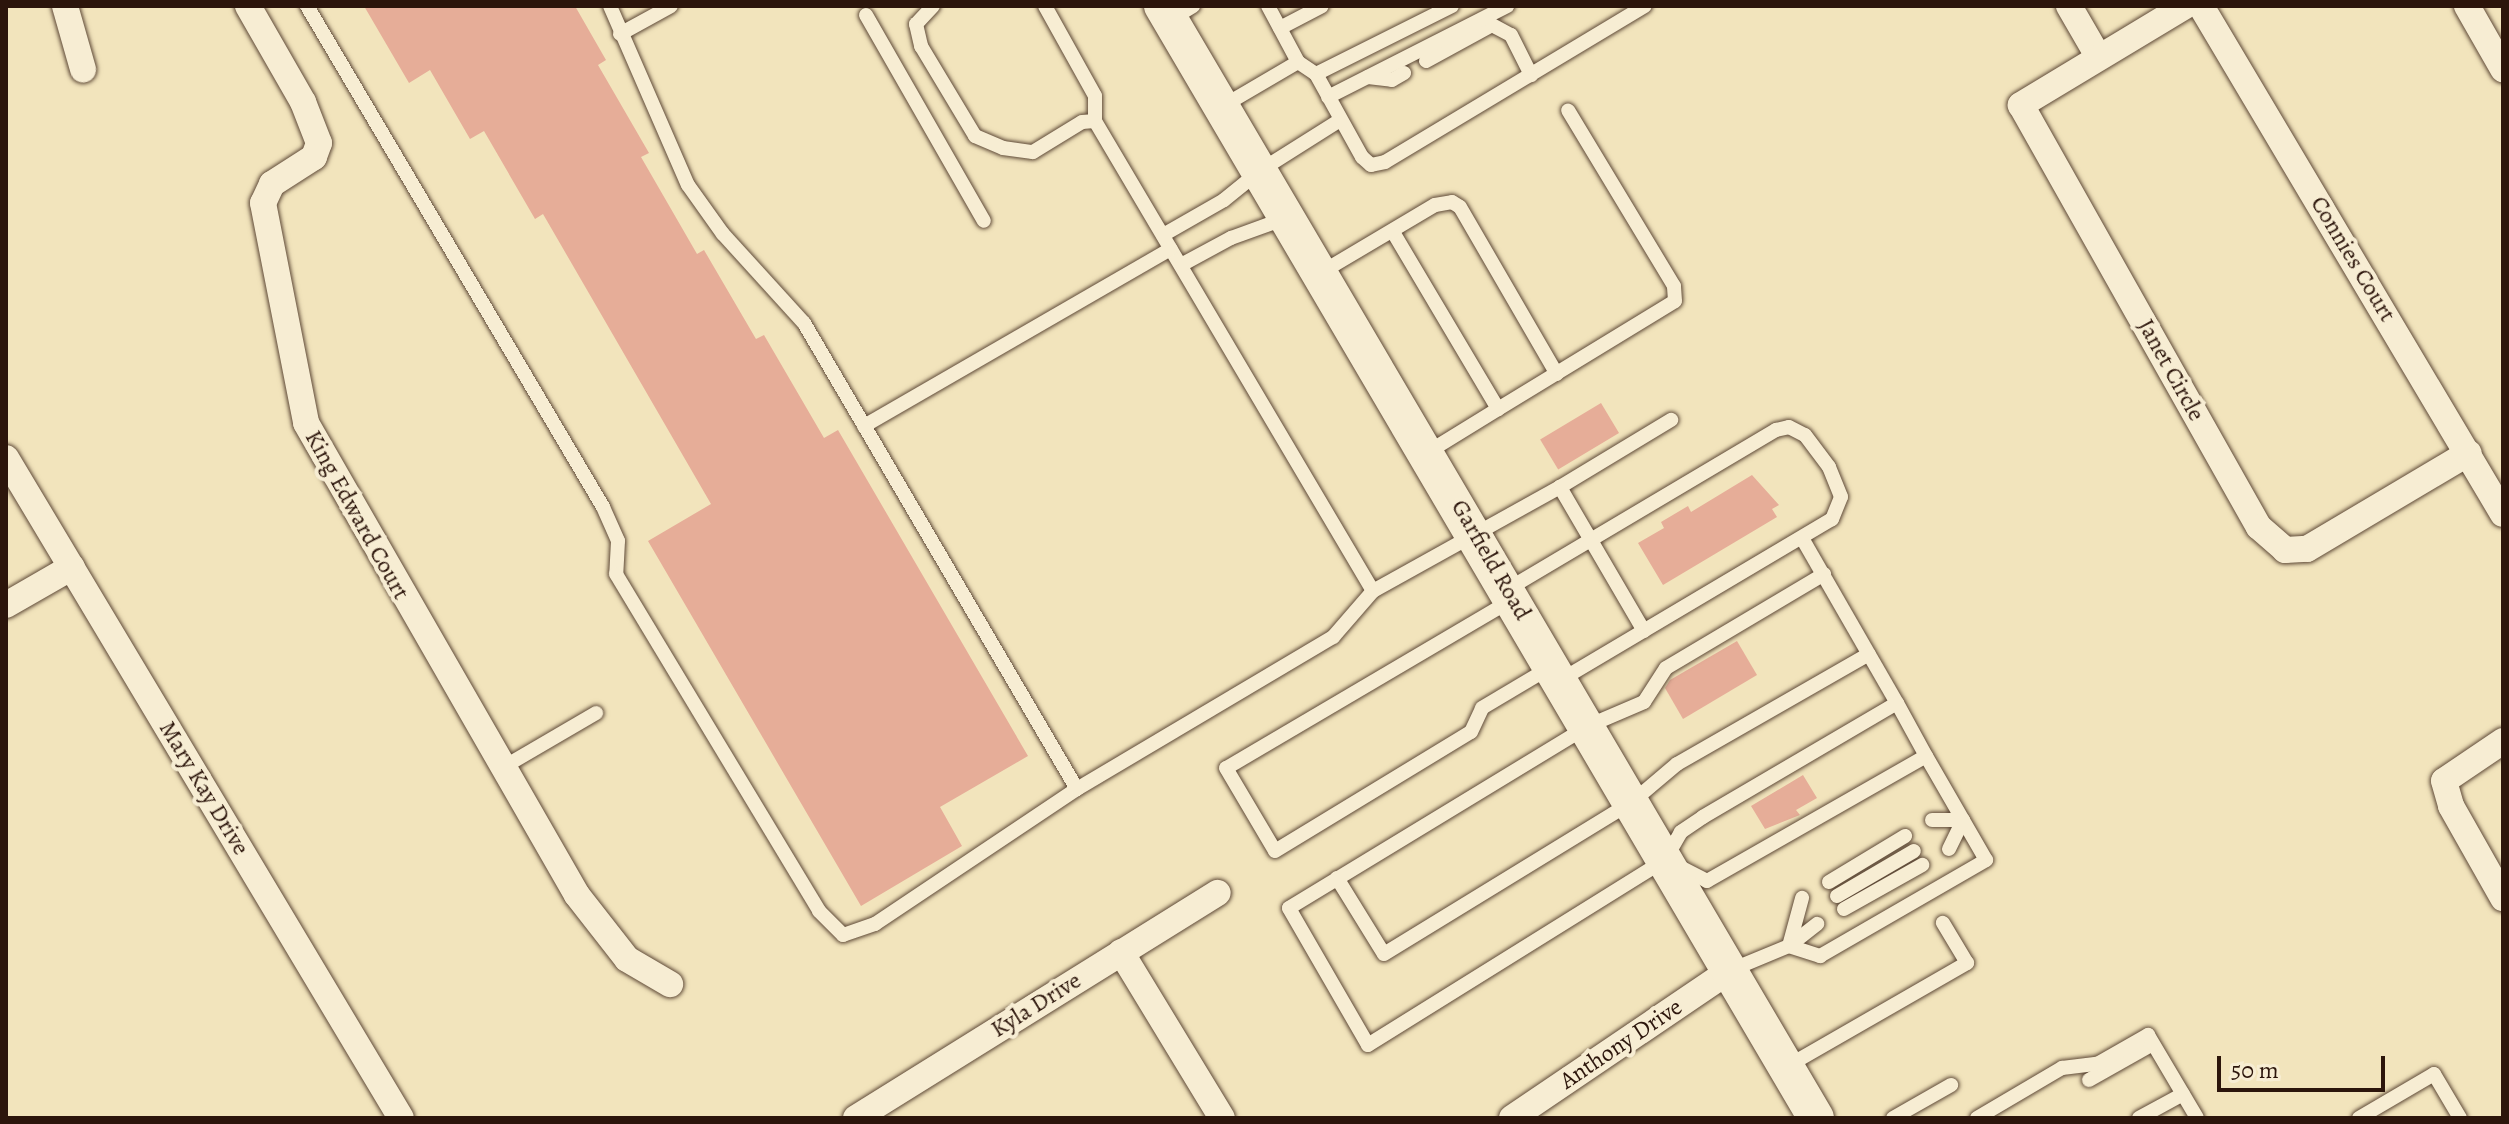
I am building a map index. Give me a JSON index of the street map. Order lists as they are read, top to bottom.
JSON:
{
  "streets": {
    "main road": ["Garfield Road"],
    "street": [
      "Connies Court",
      "Janet Circle",
      "King Edward Court",
      "Mary Kay Drive",
      "Kyla Drive",
      "Anthony Drive"
    ]
  },
  "crossings": [
    ["Connies Court", "Janet Circle"],
    ["Garfield Road", "Anthony Drive"]
  ],
  "scale_bar": "50 m"
}
